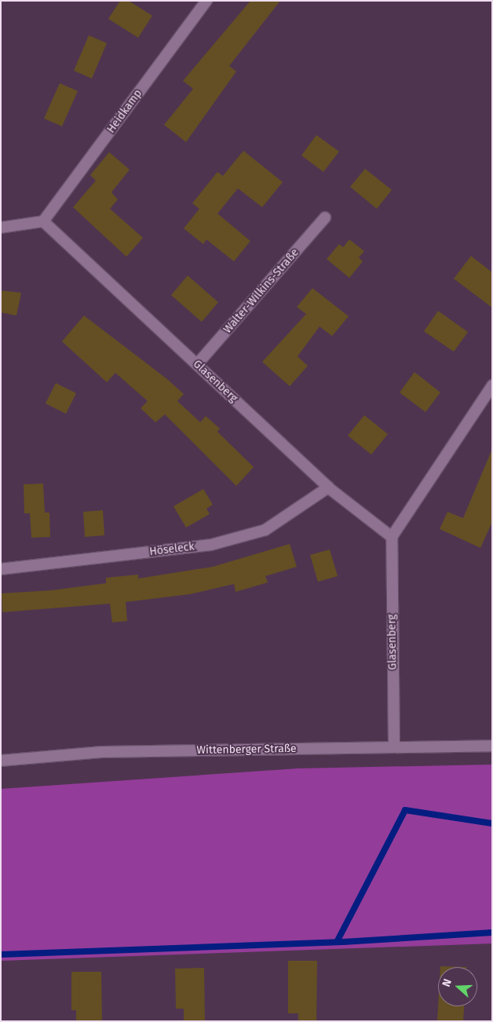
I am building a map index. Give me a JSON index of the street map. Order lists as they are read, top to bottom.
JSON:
{
  "streets": {
    "street": [
      "Heidkamp",
      "Walter-Wilkins-Straße",
      "Glasenberg",
      "Höseleck",
      "Wittenberger Straße"
    ]
  },
  "crossings": [
    ["Heidkamp", "Glasenberg"],
    ["Walter-Wilkins-Straße", "Glasenberg"],
    ["Glasenberg", "Höseleck"],
    ["Glasenberg", "Wittenberger Straße"]
  ],
  "north": "left"
}
